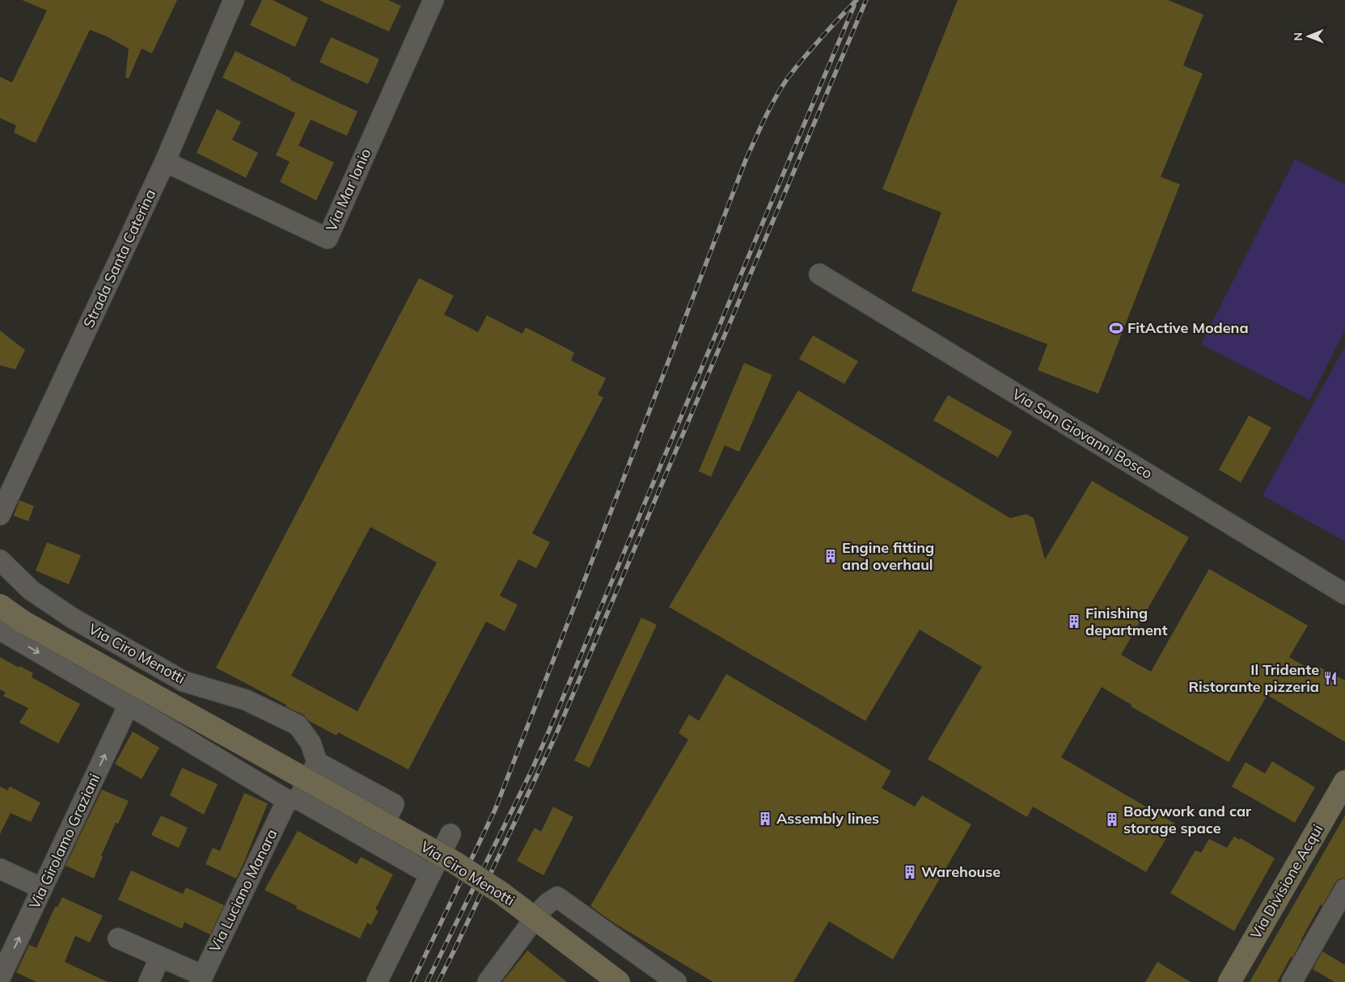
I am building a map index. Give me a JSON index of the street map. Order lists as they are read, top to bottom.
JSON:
{
  "streets": {
    "main road": ["Via Ciro Menotti", "Via Divisione Acqui"],
    "street": [
      "Via Mar Ionio",
      "Strada Santa Caterina",
      "Via San Giovanni Bosco",
      "Via Girolamo Graziani",
      "Via Luciano Manara"
    ]
  },
  "crossings": [
    ["Via Mar Ionio", "Strada Santa Caterina"]
  ],
  "one_way": ["Via Girolamo Graziani"],
  "places": {
    "sports": ["FitActive Modena"],
    "building": [
      "Engine fitting and overhaul",
      "Finishing department",
      "Assembly lines",
      "Bodywork and car storage space",
      "Warehouse"
    ],
    "restaurant": ["Il Tridente Ristorante pizzeria"]
  },
  "north": "left"
}
